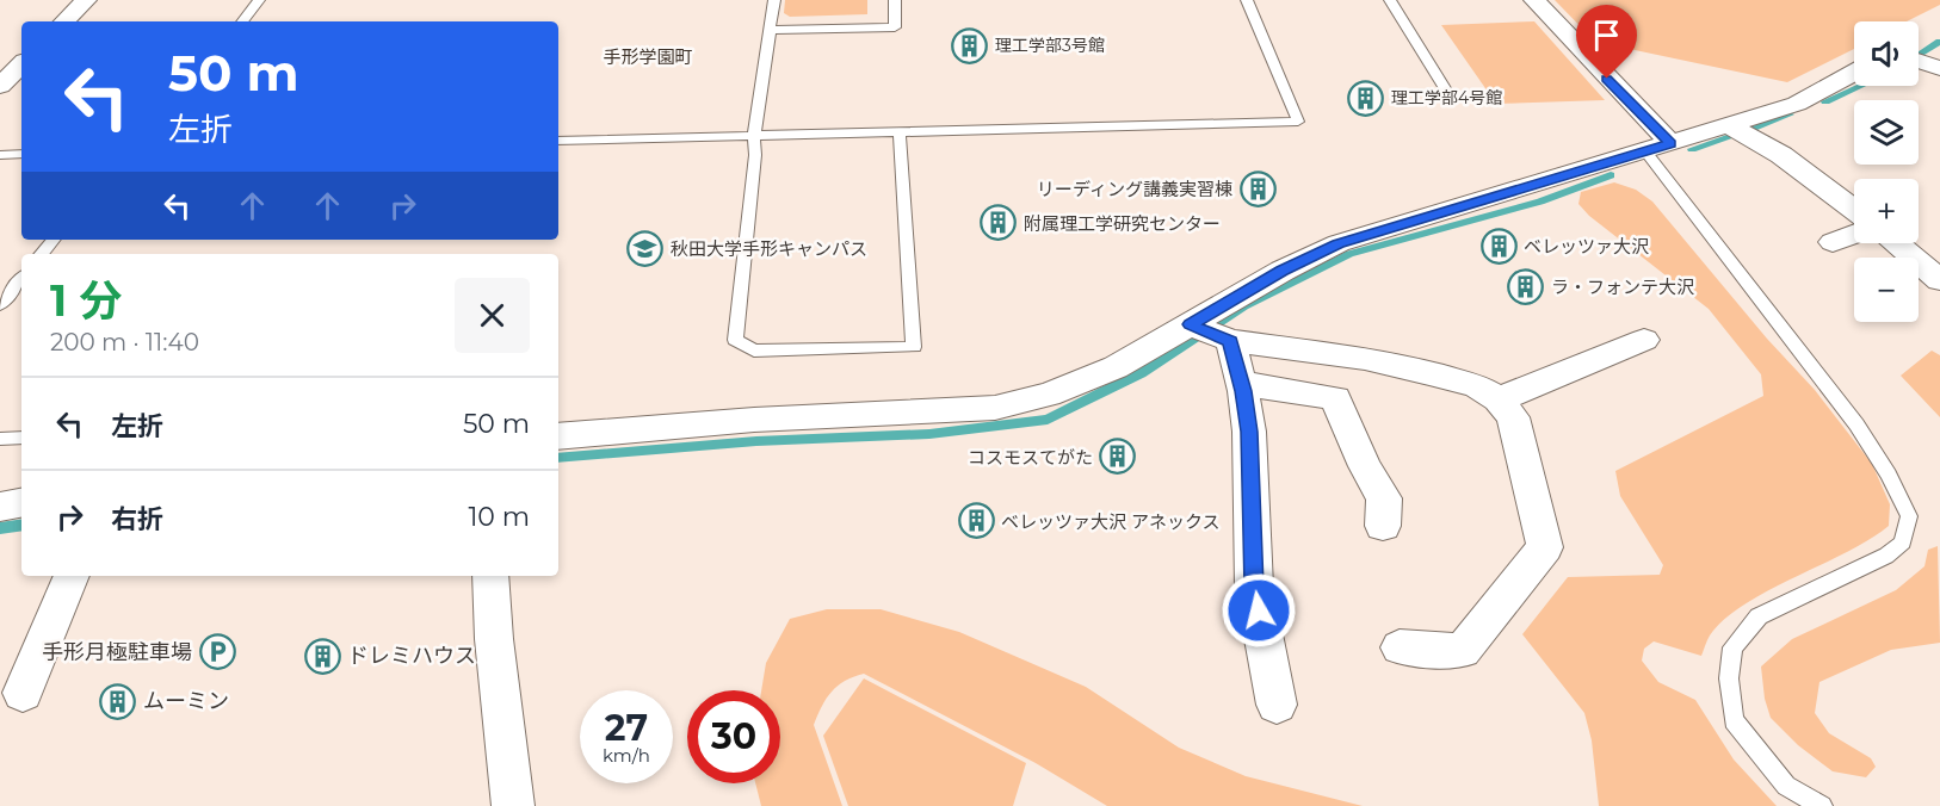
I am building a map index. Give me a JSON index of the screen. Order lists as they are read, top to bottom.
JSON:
{
  "districts": ["手形学園町"],
  "places": {
    "building": [
      "理工学部3号館",
      "理工学部4号館",
      "リーディング講義実習棟",
      "附属理工学研究センター",
      "ベレッツァ大沢",
      "ラ・フォンテ大沢",
      "コスモスてがた",
      "ベレッツァ大沢 アネックス",
      "ドレミハウス",
      "ムーミン"
    ],
    "school or university": ["秋田大学手形キャンパス"],
    "parking": ["手形月極駐車場"]
  },
  "page": {
    "map_buttons": ["+", "−"],
    "turn": ["50 m", "左折"],
    "heading": ["1 分", "200 m · 11:40"],
    "list": [
      {
        "name": "左折",
        "value": "50 m"
      },
      {
        "name": "右折",
        "value": "10 m"
      }
    ],
    "speed": "27 km/h",
    "limit": "30"
  }
}
